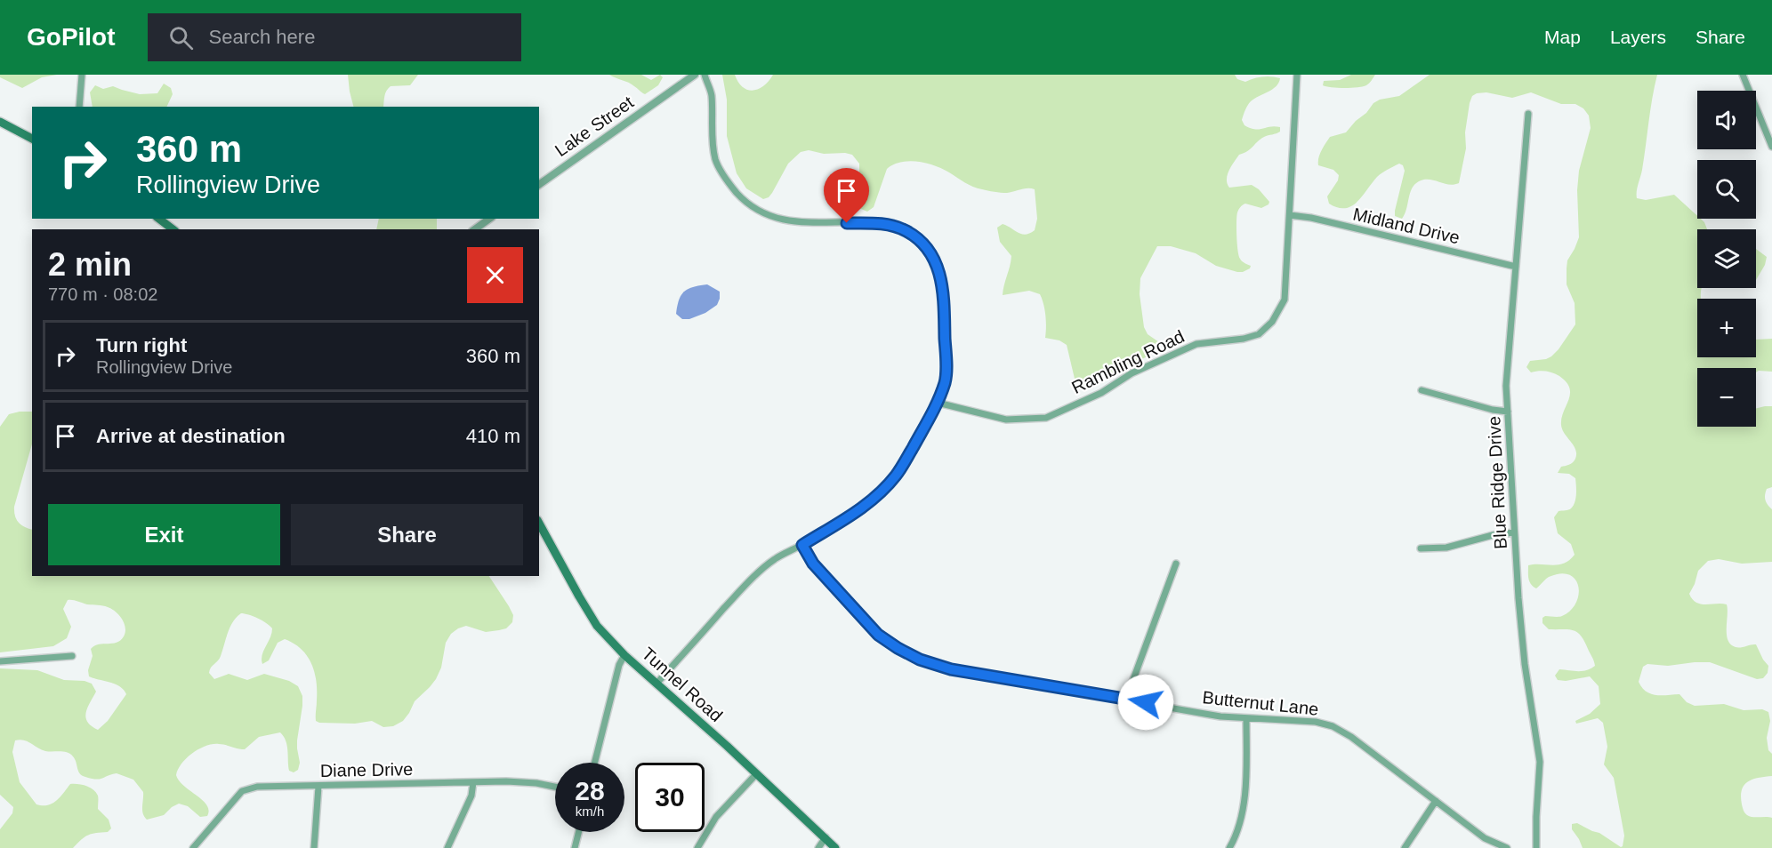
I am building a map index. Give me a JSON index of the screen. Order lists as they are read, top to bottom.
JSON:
{
  "streets": {
    "main road": ["Tunnel Road"],
    "street": [
      "Lake Street",
      "Midland Drive",
      "Rambling Road",
      "Blue Ridge Drive",
      "Butternut Lane",
      "Diane Drive"
    ]
  },
  "crossings": [
    ["Midland Drive", "Rambling Road"],
    ["Midland Drive", "Blue Ridge Drive"]
  ],
  "page": {
    "header": "GoPilot",
    "search": "Search here",
    "nav": ["Map", "Layers", "Share"],
    "map_buttons": ["+", "−"],
    "turn": ["360 m", "Rollingview Drive"],
    "heading": ["2 min", "770 m · 08:02"],
    "list": [
      {
        "name": "Turn right",
        "note": "Rollingview Drive",
        "value": "360 m"
      },
      {
        "name": "Arrive at destination",
        "value": "410 m"
      }
    ],
    "buttons": ["Exit", "Share"],
    "speed": "28 km/h",
    "limit": "30"
  }
}
